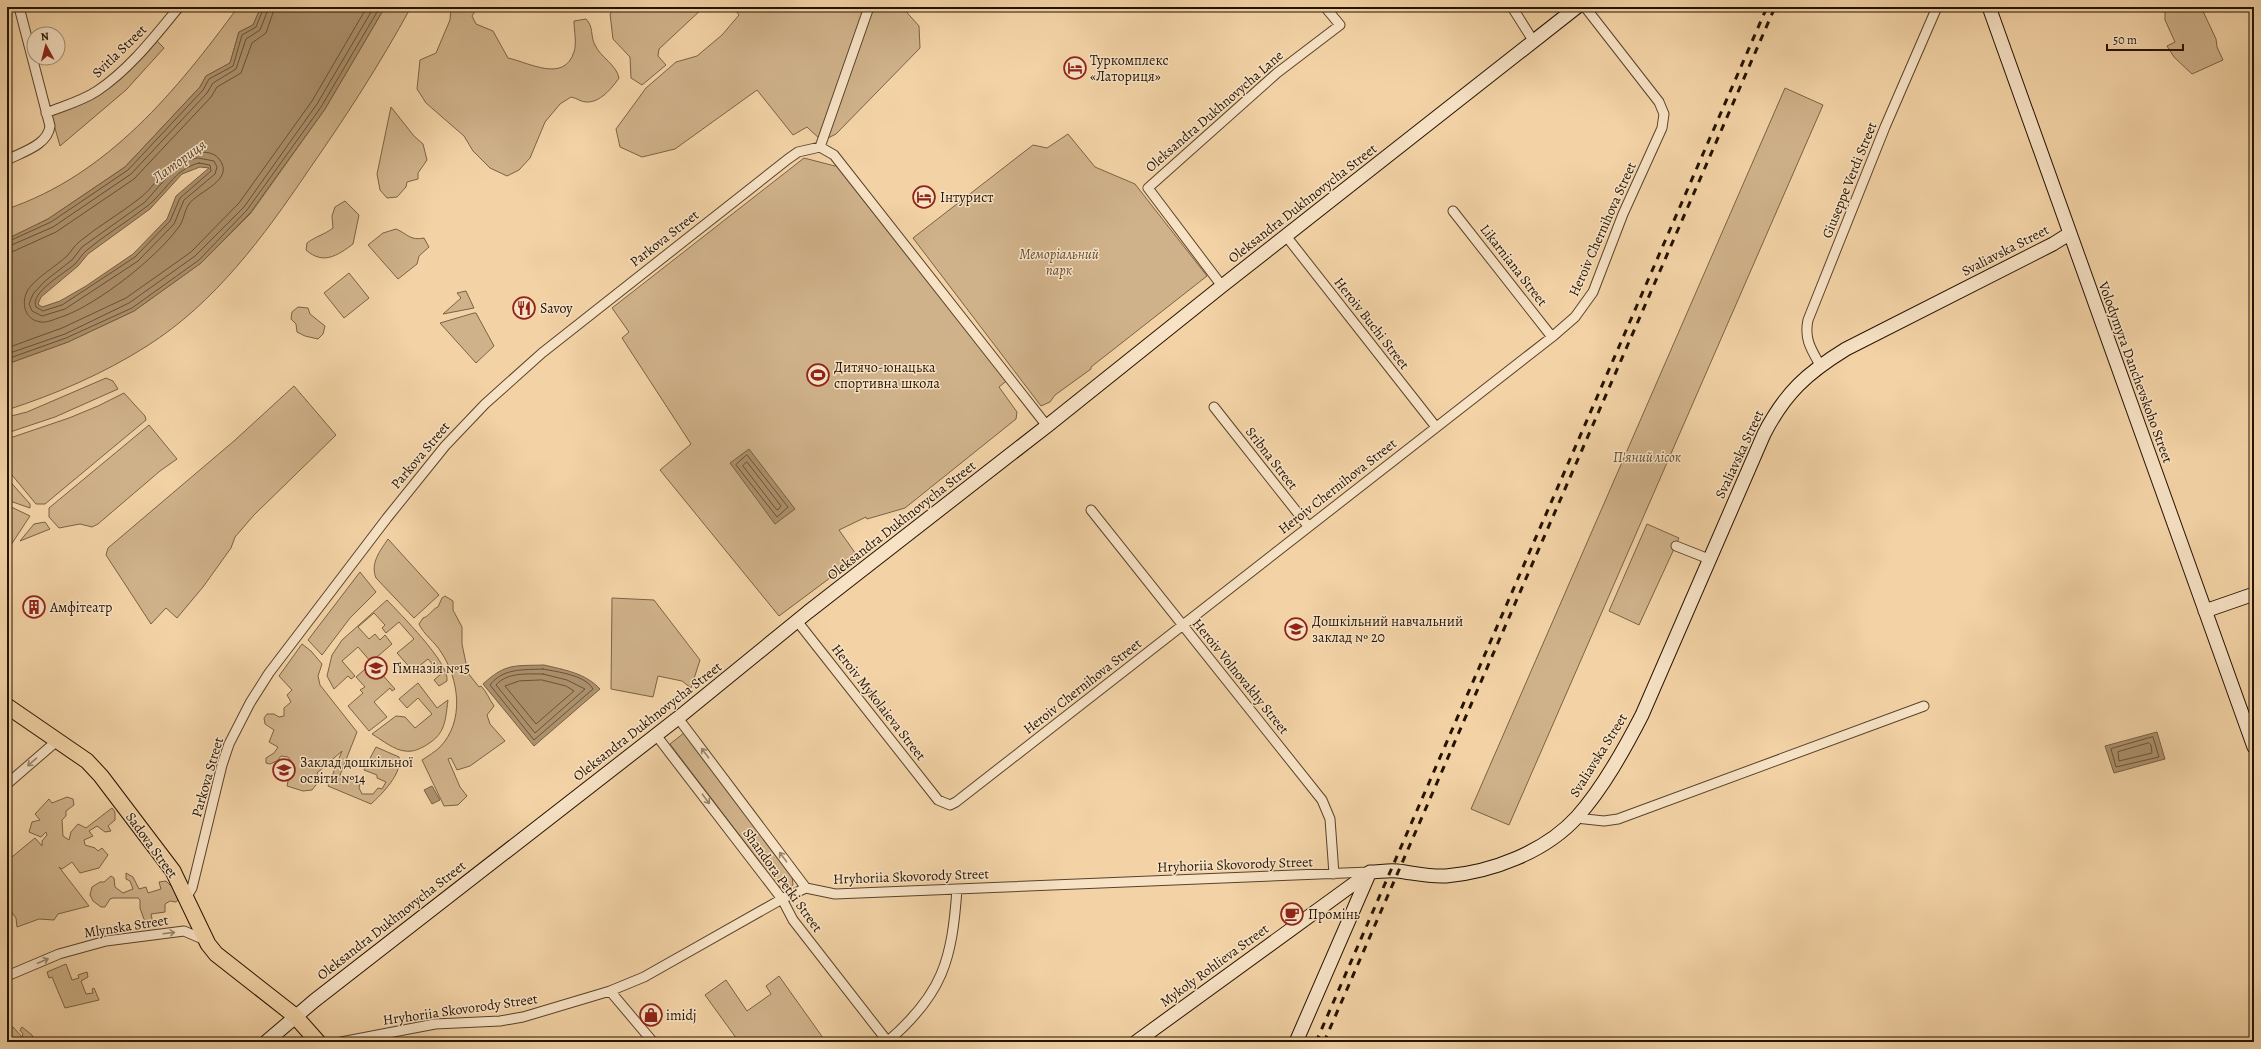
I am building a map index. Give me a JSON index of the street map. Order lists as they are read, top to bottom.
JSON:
{
  "streets": {
    "main road": ["Sadova Street"],
    "street": [
      "Svitla Street",
      "Oleksandra Dukhnovycha Lane",
      "Giuseppe Verdi Street",
      "Oleksandra Dukhnovycha Street",
      "Heroiv Chernihova Street",
      "Parkova Street",
      "Svaliavska Street",
      "Likarniana Street",
      "Heroiv Buchi Street",
      "Volodymyra Danchevskoho Street",
      "Sribna Street",
      "Heroiv Volnovakhy Street",
      "Heroiv Mykolaieva Street",
      "Hryhoriia Skovorody Street",
      "Shandora Petki Street",
      "Mlynska Street",
      "Mykoly Rohlieva Street"
    ]
  },
  "crossings": [
    ["Oleksandra Dukhnovycha Lane", "Oleksandra Dukhnovycha Street"],
    ["Giuseppe Verdi Street", "Svaliavska Street"],
    ["Oleksandra Dukhnovycha Street", "Heroiv Buchi Street"],
    ["Oleksandra Dukhnovycha Street", "Heroiv Mykolaieva Street"],
    ["Oleksandra Dukhnovycha Street", "Sadova Street"],
    ["Oleksandra Dukhnovycha Street", "Shandora Petki Street"],
    ["Heroiv Chernihova Street", "Likarniana Street"],
    ["Heroiv Chernihova Street", "Heroiv Buchi Street"],
    ["Heroiv Chernihova Street", "Sribna Street"],
    ["Heroiv Chernihova Street", "Heroiv Volnovakhy Street"],
    ["Heroiv Chernihova Street", "Heroiv Mykolaieva Street"],
    ["Parkova Street", "Sadova Street"],
    ["Svaliavska Street", "Volodymyra Danchevskoho Street"],
    ["Svaliavska Street", "Hryhoriia Skovorody Street"],
    ["Svaliavska Street", "Mykoly Rohlieva Street"],
    ["Heroiv Volnovakhy Street", "Hryhoriia Skovorody Street"],
    ["Sadova Street", "Mlynska Street"],
    ["Hryhoriia Skovorody Street", "Shandora Petki Street"],
    ["Hryhoriia Skovorody Street", "Mykoly Rohlieva Street"]
  ],
  "one_way": ["Mlynska Street"],
  "water": ["Латориця"],
  "parks": ["Меморіальний парк", "П'яний лісок"],
  "places": {
    "hotel": ["Туркомплекс «Латориця»", "Інтурист"],
    "restaurant": ["Savoy"],
    "sports": ["Дитячо-юнацька спортивна школа"],
    "building": ["Амфітеатр"],
    "school or university": ["Дошкільний навчальний заклад № 20", "Гімназія №15", "Заклад дошкільної освіти №14"],
    "cafe": ["Промінь"],
    "shop": ["imidj"]
  },
  "scale_bar": "50 m",
  "north": "top"
}
